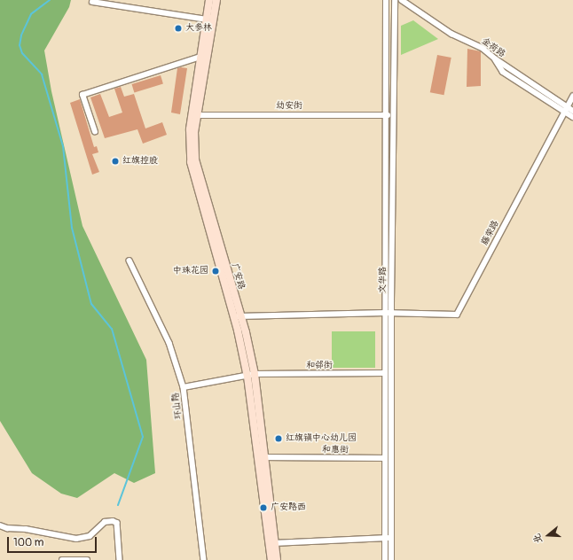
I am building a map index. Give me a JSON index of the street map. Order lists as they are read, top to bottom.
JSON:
{
  "streets": {
    "street": [
      "金荷路",
      "幼安街",
      "藤荣路",
      "广安路",
      "文华路",
      "和邻街",
      "环山路",
      "和惠街"
    ]
  },
  "crossings": [
    ["金荷路", "藤荣路"],
    ["幼安街", "广安路"],
    ["幼安街", "文华路"],
    ["藤荣路", "广安路"],
    ["藤荣路", "文华路"],
    ["广安路", "和邻街"],
    ["广安路", "和惠街"],
    ["文华路", "和邻街"],
    ["文华路", "和惠街"],
    ["和邻街", "环山路"]
  ],
  "places": [
    "大参林",
    "红旗控股",
    "中珠花园",
    "红旗镇中心幼儿园",
    "广安路西"
  ],
  "scale_bar": "100 m",
  "north": "left"
}
